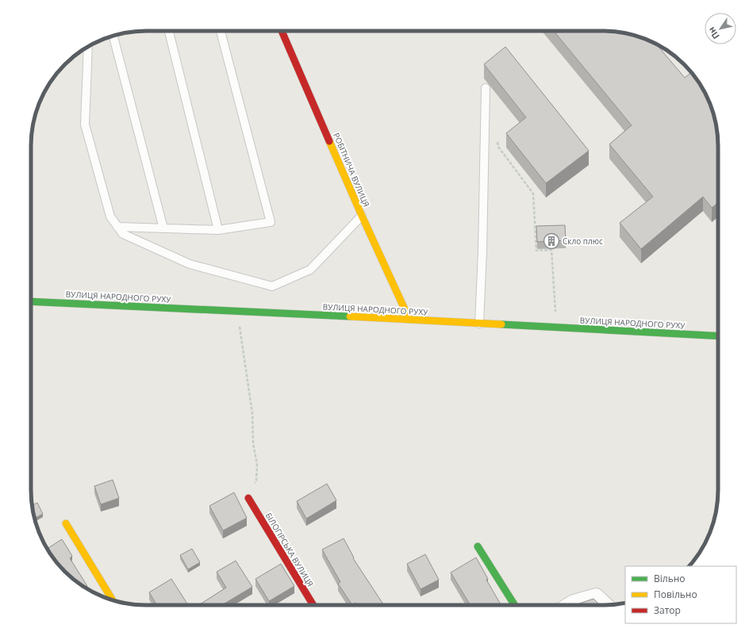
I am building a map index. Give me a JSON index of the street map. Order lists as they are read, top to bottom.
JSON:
{
  "streets": {
    "main road": ["РОБІТНИЧА ВУЛИЦЯ", "ВУЛИЦЯ НАРОДНОГО РУХУ", "БІЛОГІРСЬКА ВУЛИЦЯ"]
  },
  "crossings": [
    ["РОБІТНИЧА ВУЛИЦЯ", "ВУЛИЦЯ НАРОДНОГО РУХУ"]
  ],
  "places": {
    "building": ["Скло плюс"]
  },
  "legend": ["Вільно", "Повільно", "Затор"],
  "north": "bottom left"
}
